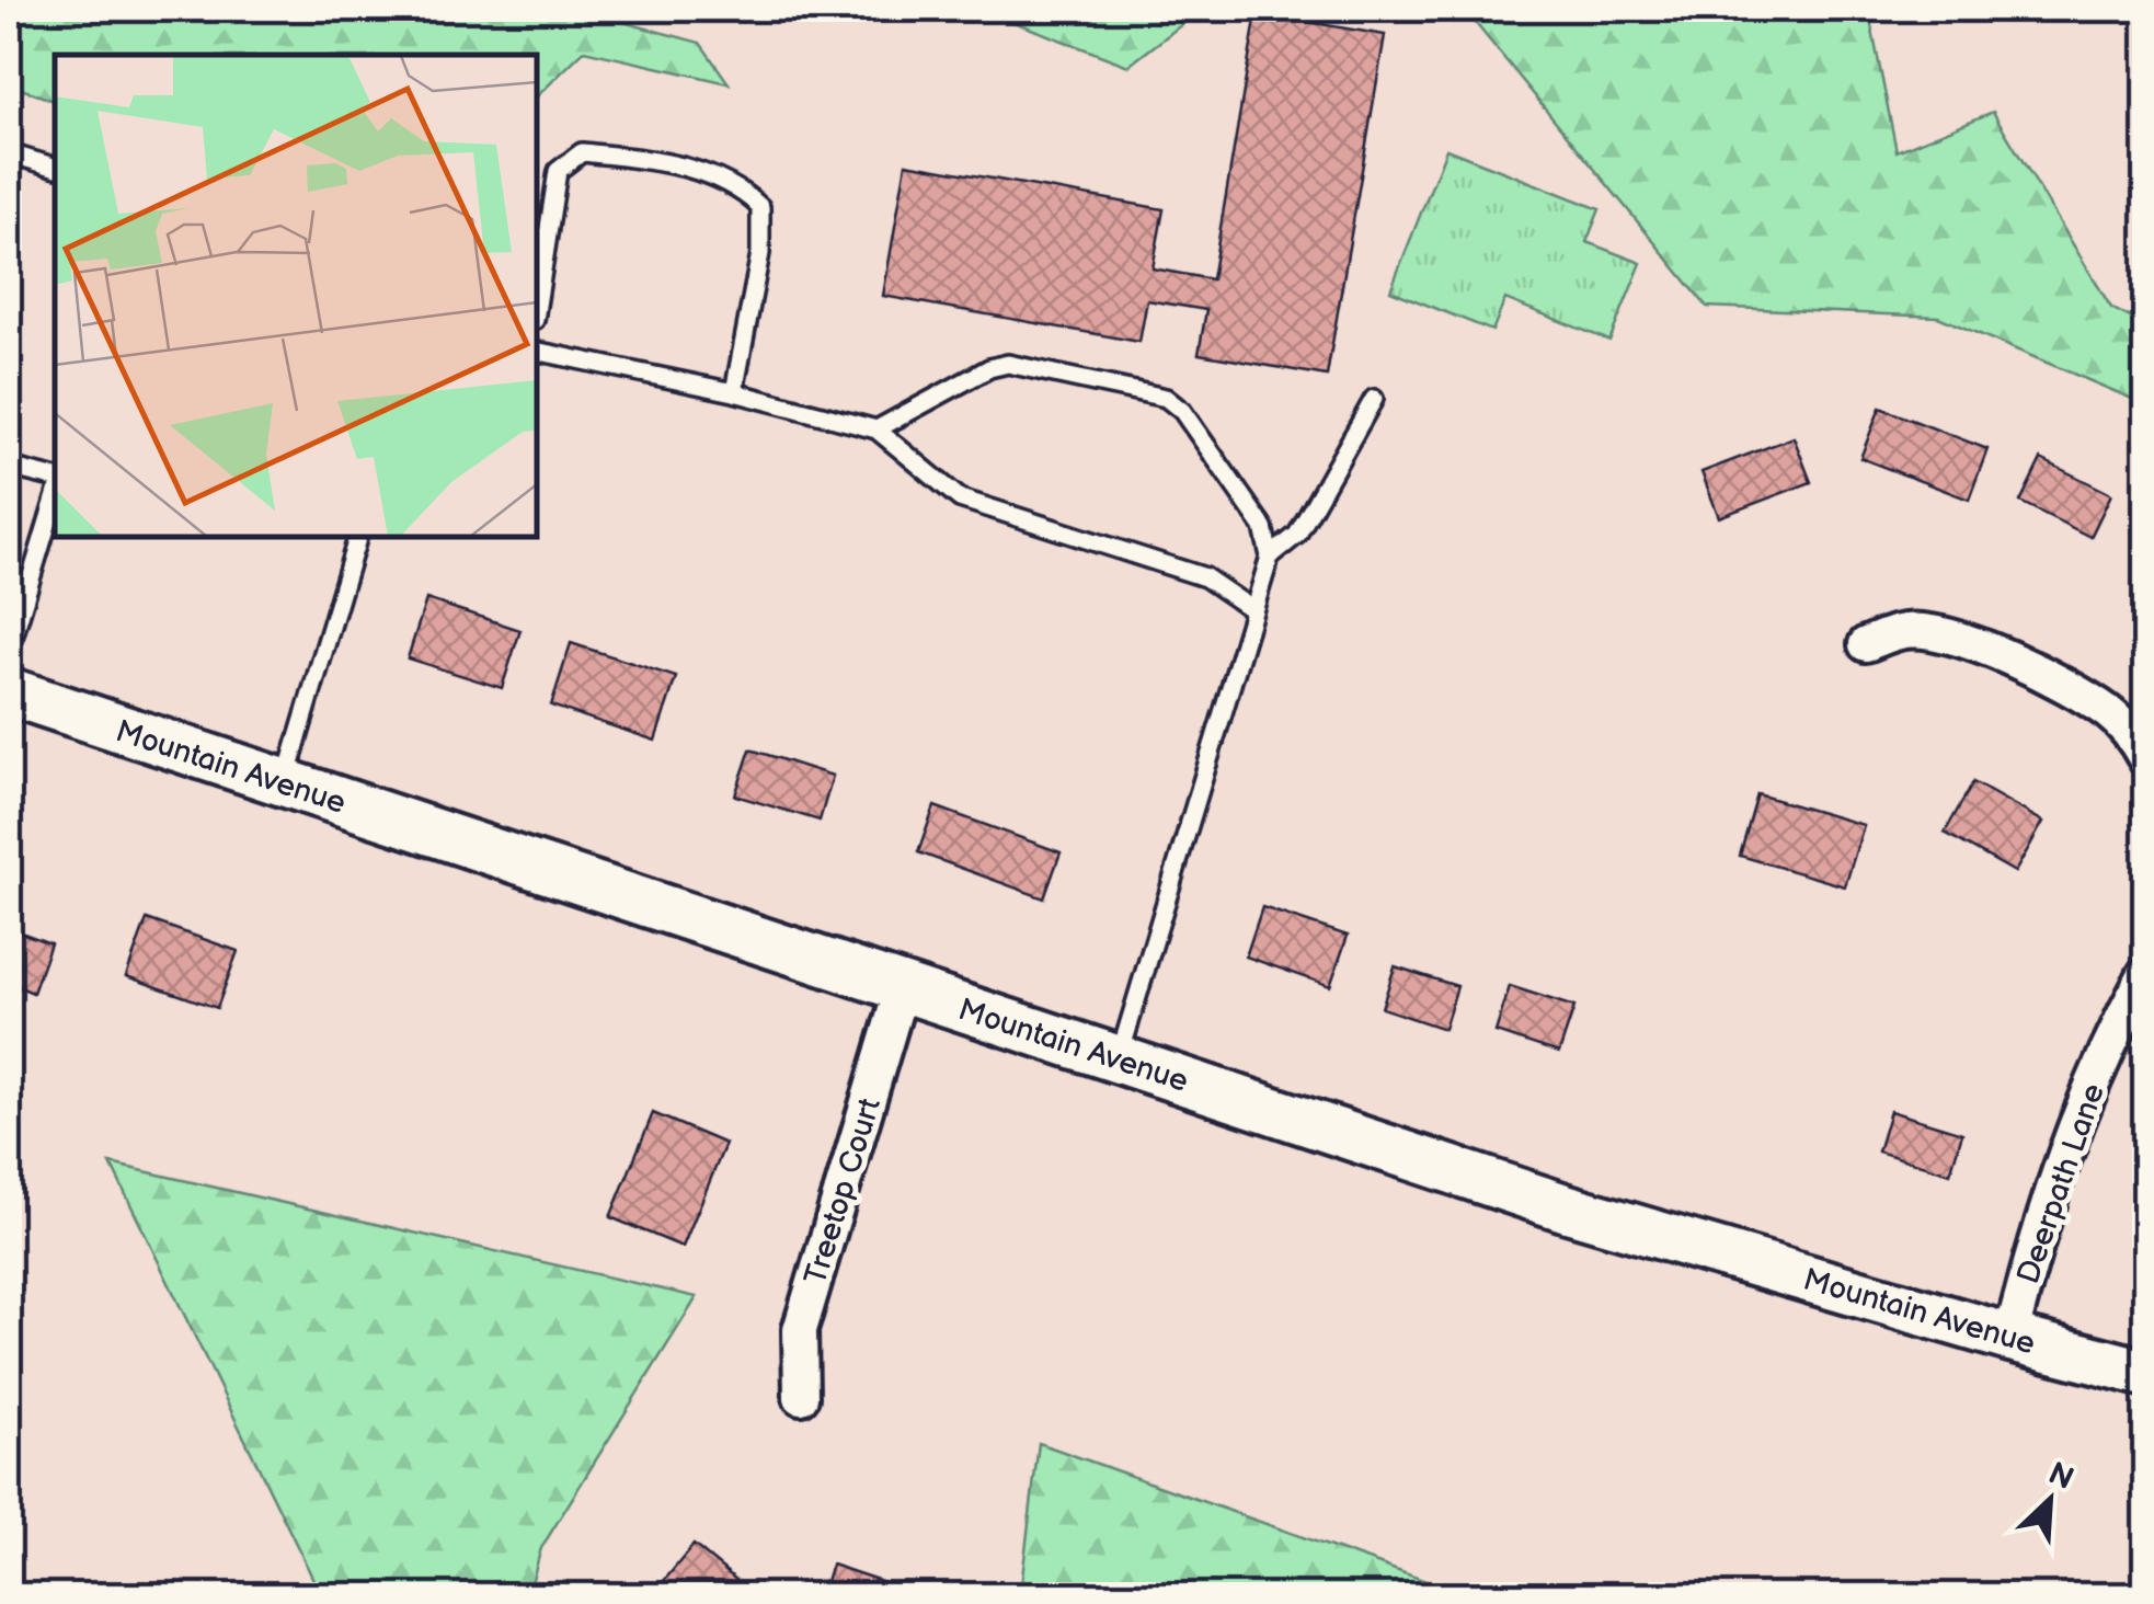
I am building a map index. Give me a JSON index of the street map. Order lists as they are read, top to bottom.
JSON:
{
  "streets": {
    "main road": ["Mountain Avenue"],
    "street": ["Deerpath Lane", "Treetop Court"]
  },
  "crossings": [
    ["Mountain Avenue", "Deerpath Lane"],
    ["Mountain Avenue", "Treetop Court"]
  ],
  "north": "top right"
}
